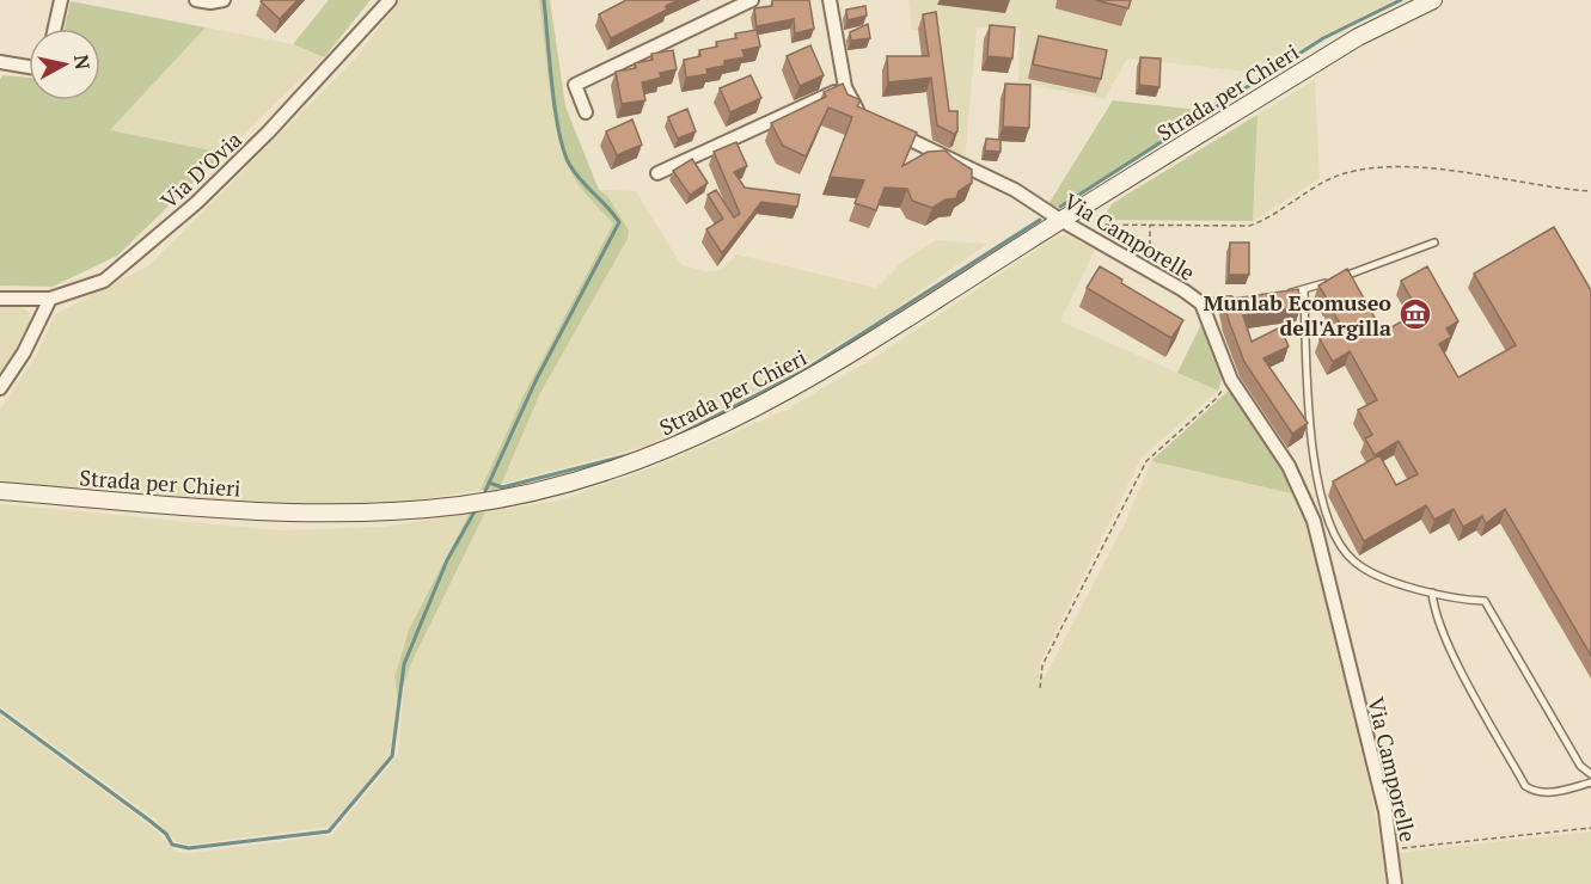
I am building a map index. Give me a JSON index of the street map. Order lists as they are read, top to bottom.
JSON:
{
  "streets": {
    "main road": ["Strada per Chieri"],
    "street": ["Via D'Ovia", "Via Camporelle"]
  },
  "crossings": [
    ["Strada per Chieri", "Via Camporelle"]
  ],
  "places": {
    "museum": ["Munlab Ecomuseo dell'Argilla"]
  },
  "north": "right"
}
